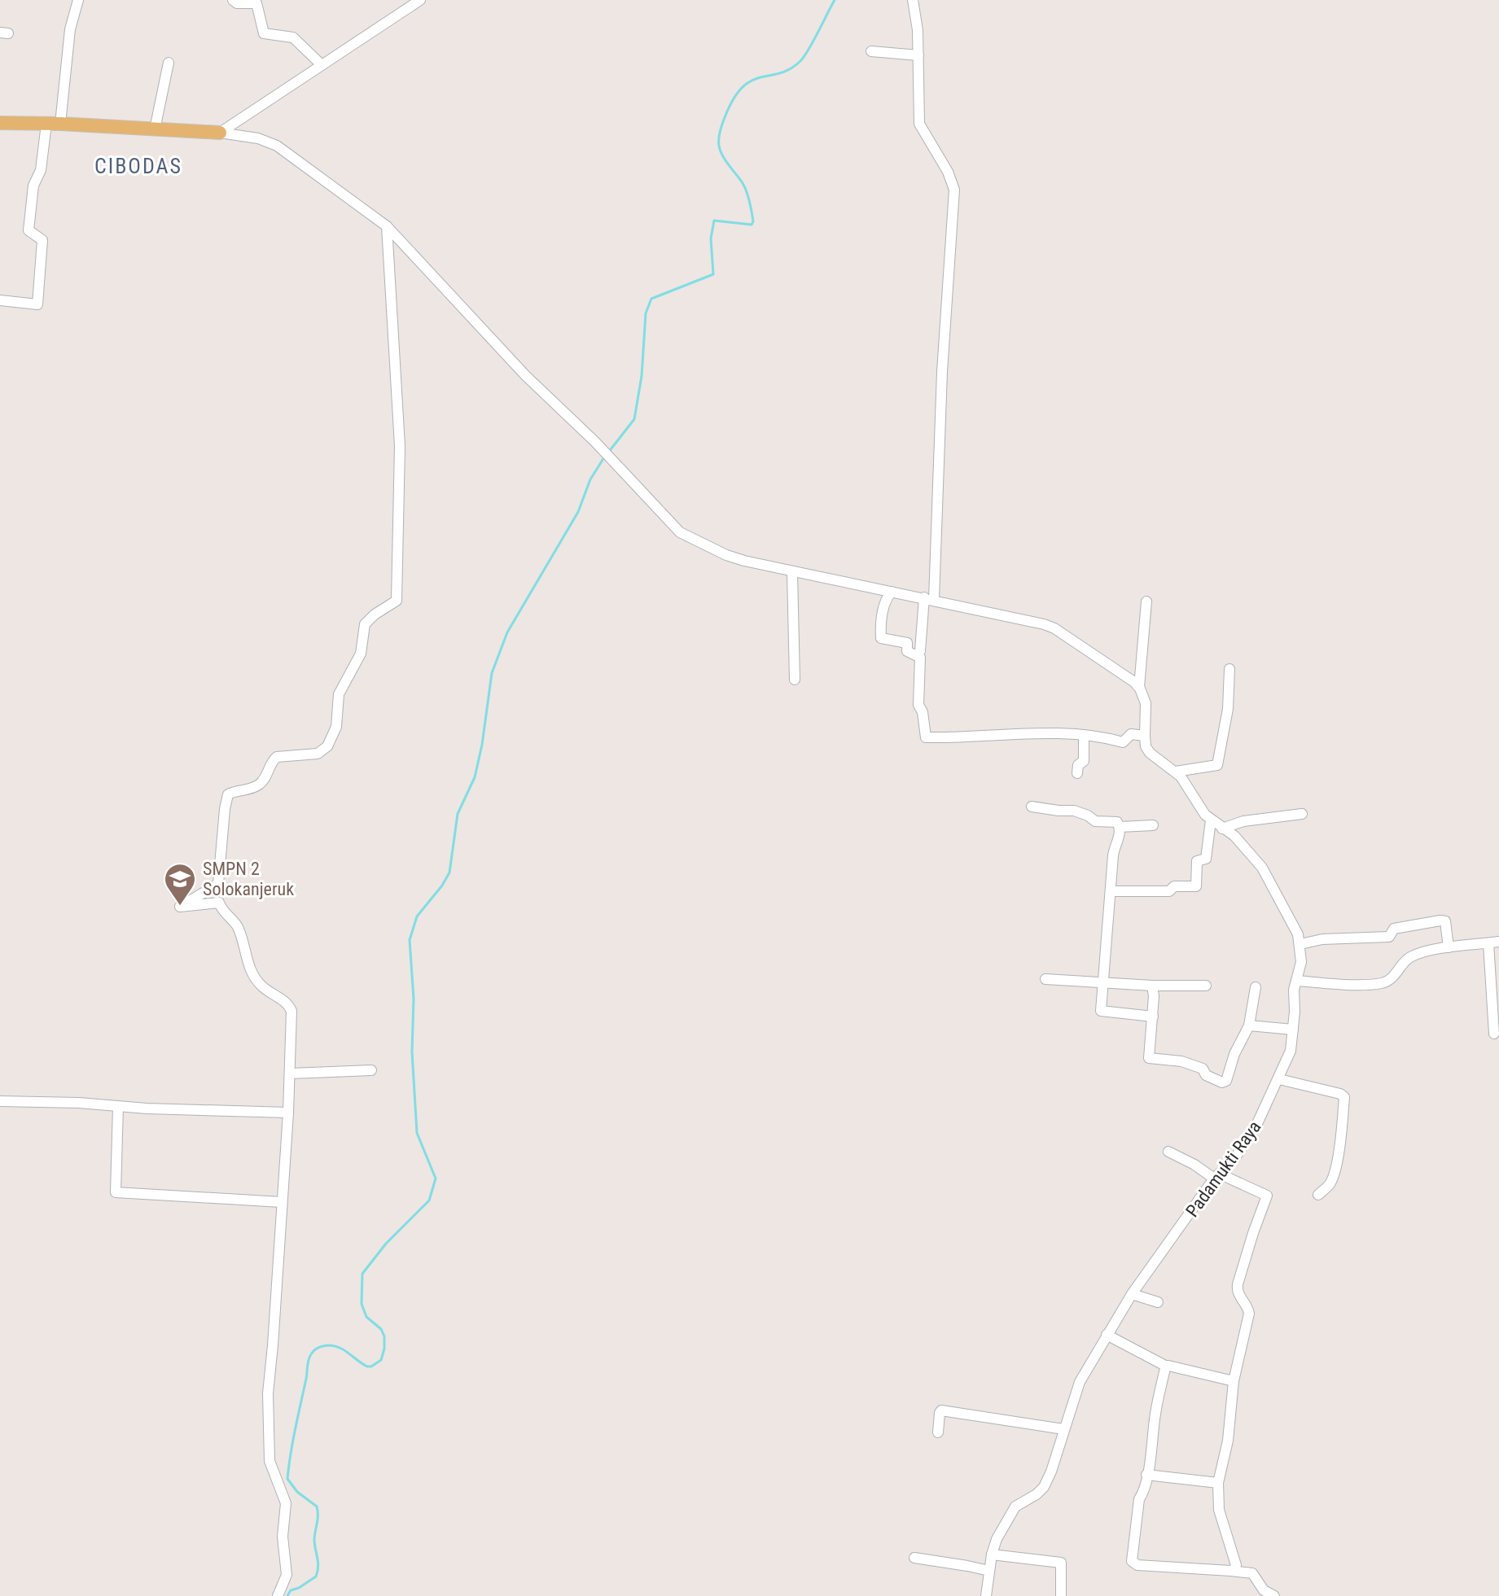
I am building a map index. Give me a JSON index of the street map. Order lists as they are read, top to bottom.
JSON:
{
  "streets": {
    "street": ["Padamukti Raya"]
  },
  "districts": ["CIBODAS"],
  "places": {
    "school or university": ["SMPN 2 Solokanjeruk"]
  }
}
